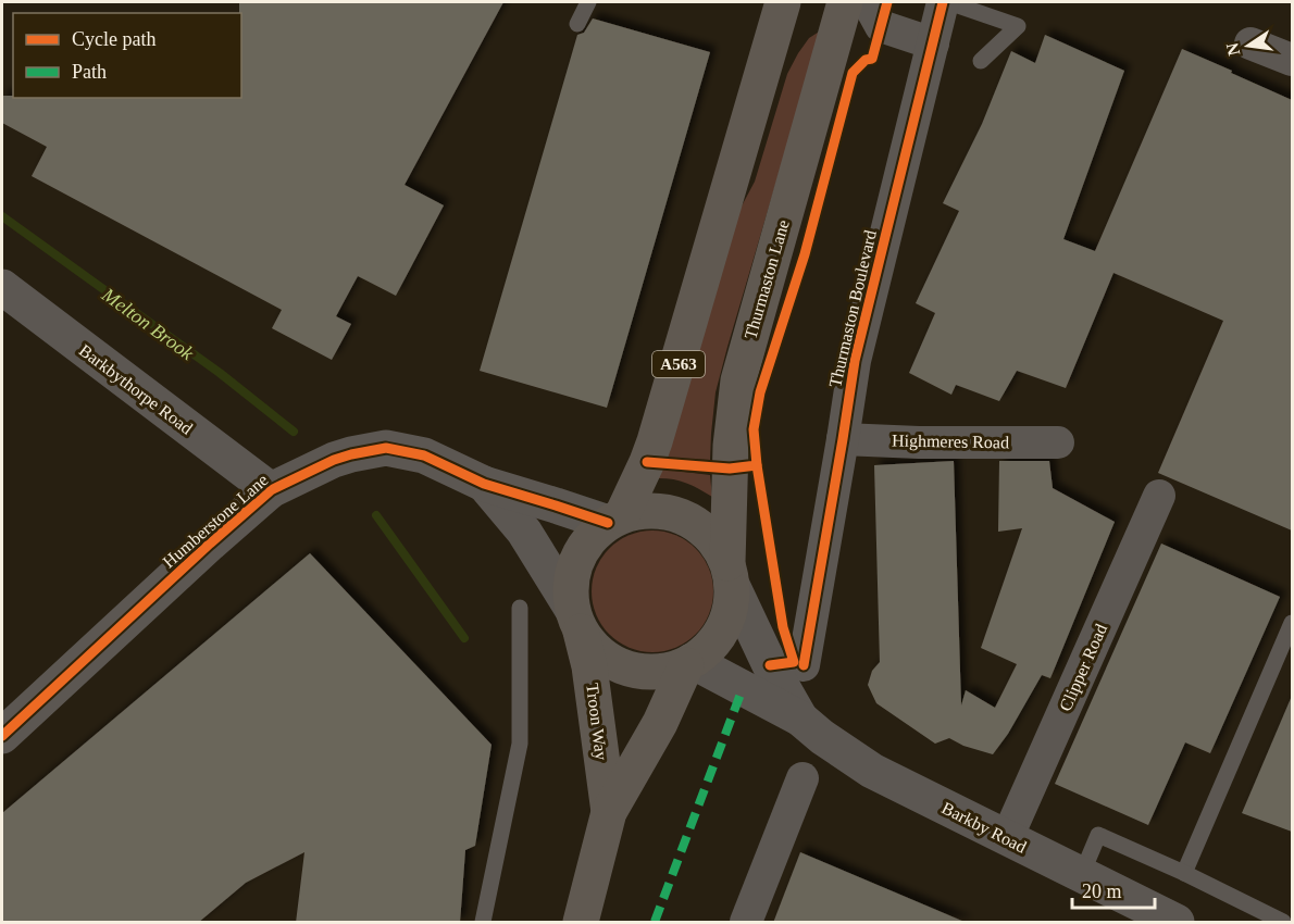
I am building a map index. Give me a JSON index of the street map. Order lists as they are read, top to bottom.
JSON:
{
  "streets": {
    "highway": ["Thurmaston Lane", "A563", "Troon Way"],
    "street": [
      "Thurmaston Boulevard",
      "Barkbythorpe Road",
      "Highmeres Road",
      "Humberstone Lane",
      "Clipper Road",
      "Barkby Road"
    ]
  },
  "crossings": [
    ["Thurmaston Lane", "A563"],
    ["Thurmaston Lane", "Humberstone Lane"],
    ["Thurmaston Lane", "Troon Way"],
    ["Thurmaston Lane", "Barkby Road"],
    ["Thurmaston Boulevard", "Highmeres Road"],
    ["A563", "Humberstone Lane"],
    ["A563", "Troon Way"],
    ["A563", "Barkby Road"],
    ["Barkbythorpe Road", "Humberstone Lane"],
    ["Humberstone Lane", "Troon Way"],
    ["Humberstone Lane", "Barkby Road"],
    ["Clipper Road", "Barkby Road"],
    ["Troon Way", "Barkby Road"]
  ],
  "water": ["Melton Brook"],
  "legend": ["Cycle path", "Path"],
  "scale_bar": "20 m",
  "north": "left"
}
